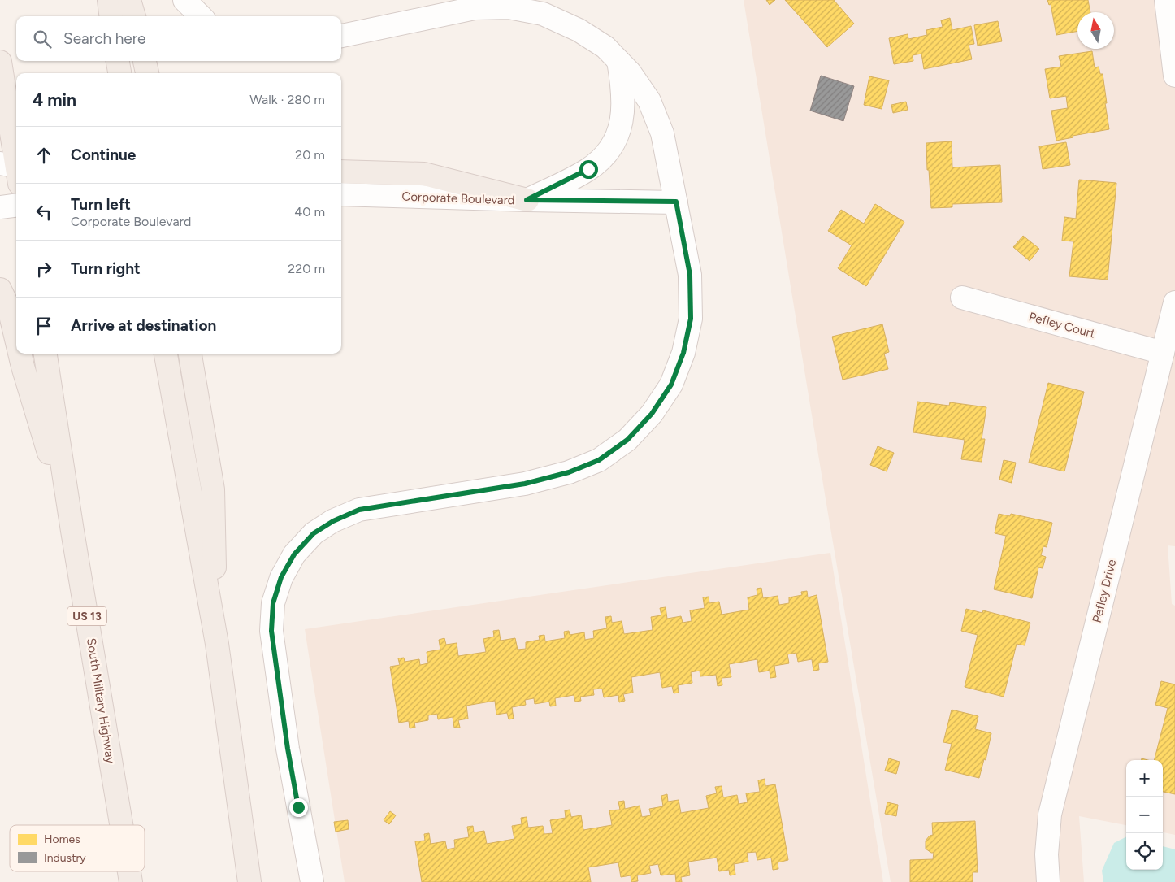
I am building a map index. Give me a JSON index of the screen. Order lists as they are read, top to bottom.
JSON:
{
  "streets": {
    "main road": ["US 13", "South Military Highway"],
    "street": ["Corporate Boulevard", "Pefley Court", "Pefley Drive"]
  },
  "crossings": [
    ["Pefley Court", "Pefley Drive"]
  ],
  "legend": ["Homes", "Industry"],
  "north": "top",
  "page": {
    "search": "Search here",
    "heading": ["4 min", "Walk · 280 m"],
    "list": [
      ["Continue", "20 m"],
      ["Turn left", "Corporate Boulevard", "40 m"],
      ["Turn right", "220 m"],
      "Arrive at destination"
    ],
    "map_buttons": ["+", "−"]
  }
}
